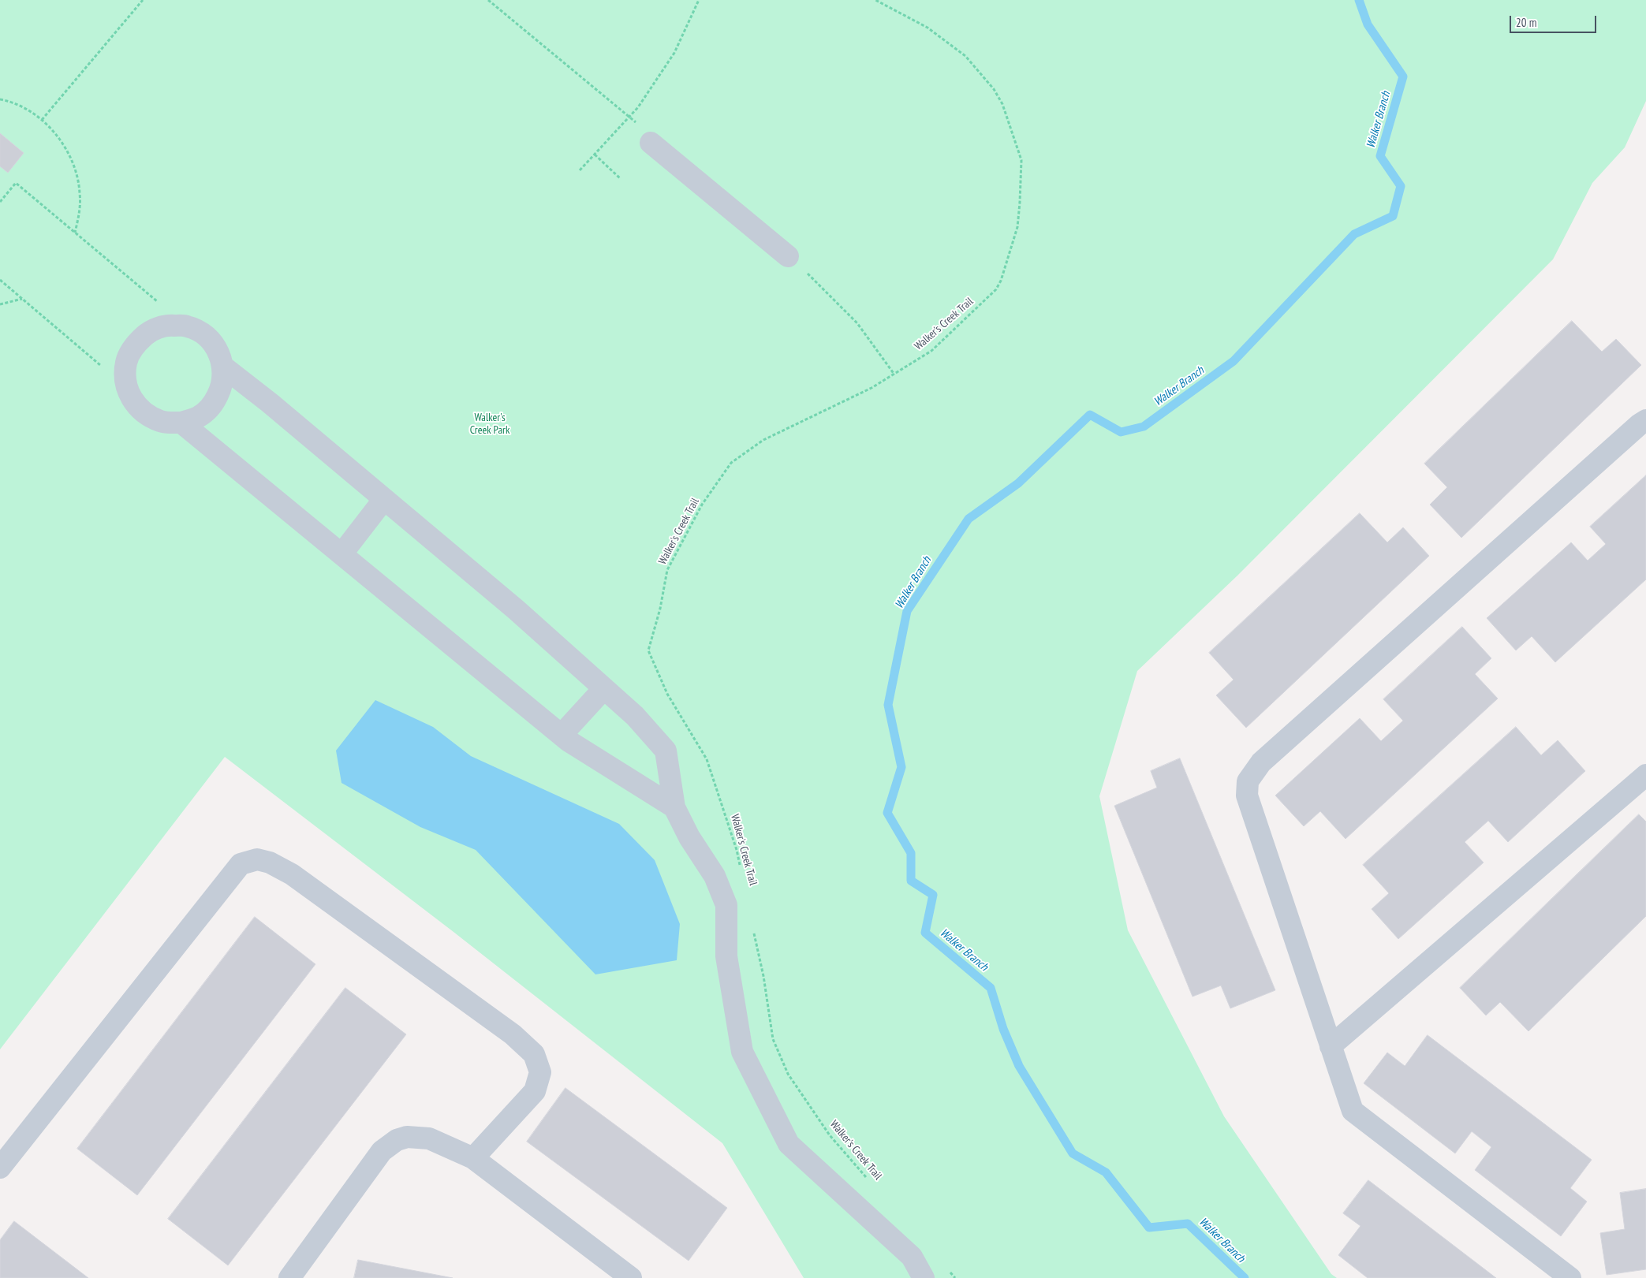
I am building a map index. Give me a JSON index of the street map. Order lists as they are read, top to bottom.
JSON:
{
  "streets": {
    "path": ["Walker's Creek Trail"]
  },
  "water": ["Walker Branch"],
  "parks": ["Walker's Creek Park"],
  "scale_bar": "20 m"
}
